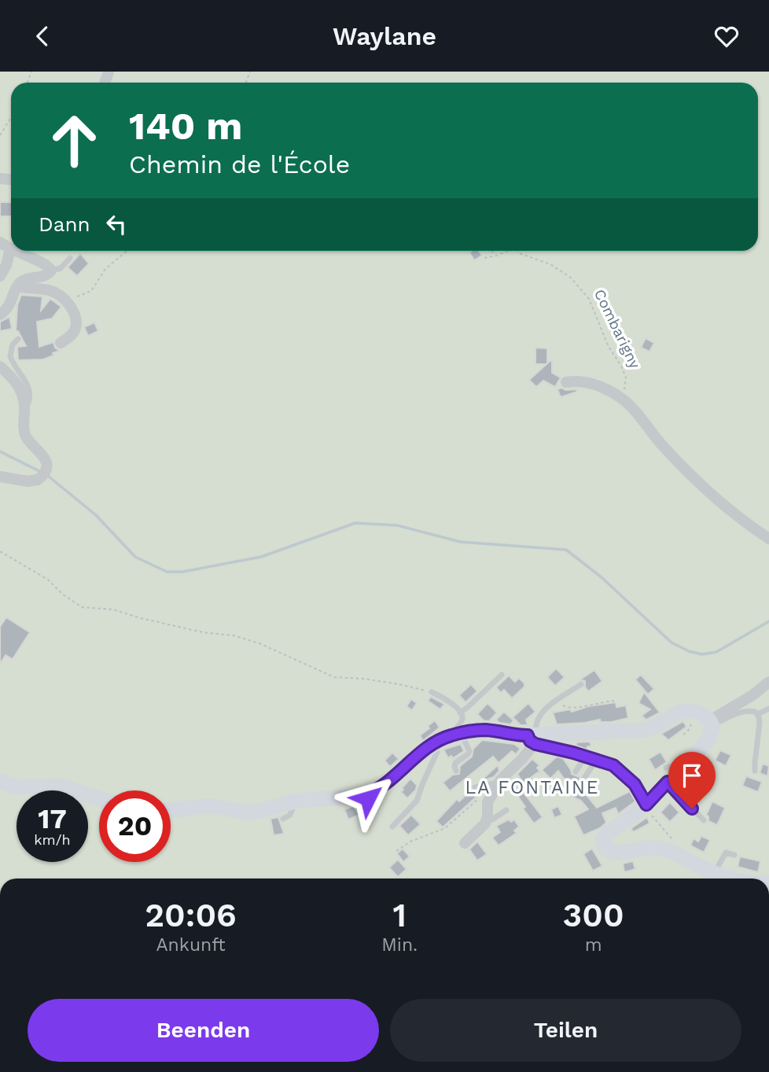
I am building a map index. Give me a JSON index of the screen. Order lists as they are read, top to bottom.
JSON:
{
  "streets": {
    "path": ["Combarigny"]
  },
  "districts": ["LA FONTAINE"],
  "page": {
    "header": "Waylane",
    "turn": ["140 m", "Chemin de l'École"],
    "then": "Dann",
    "speed": "17 km/h",
    "limit": "20",
    "eta": [
      "20:06",
      "Ankunft",
      "1",
      "Min.",
      "300",
      "m"
    ],
    "buttons": ["Beenden", "Teilen"]
  }
}
